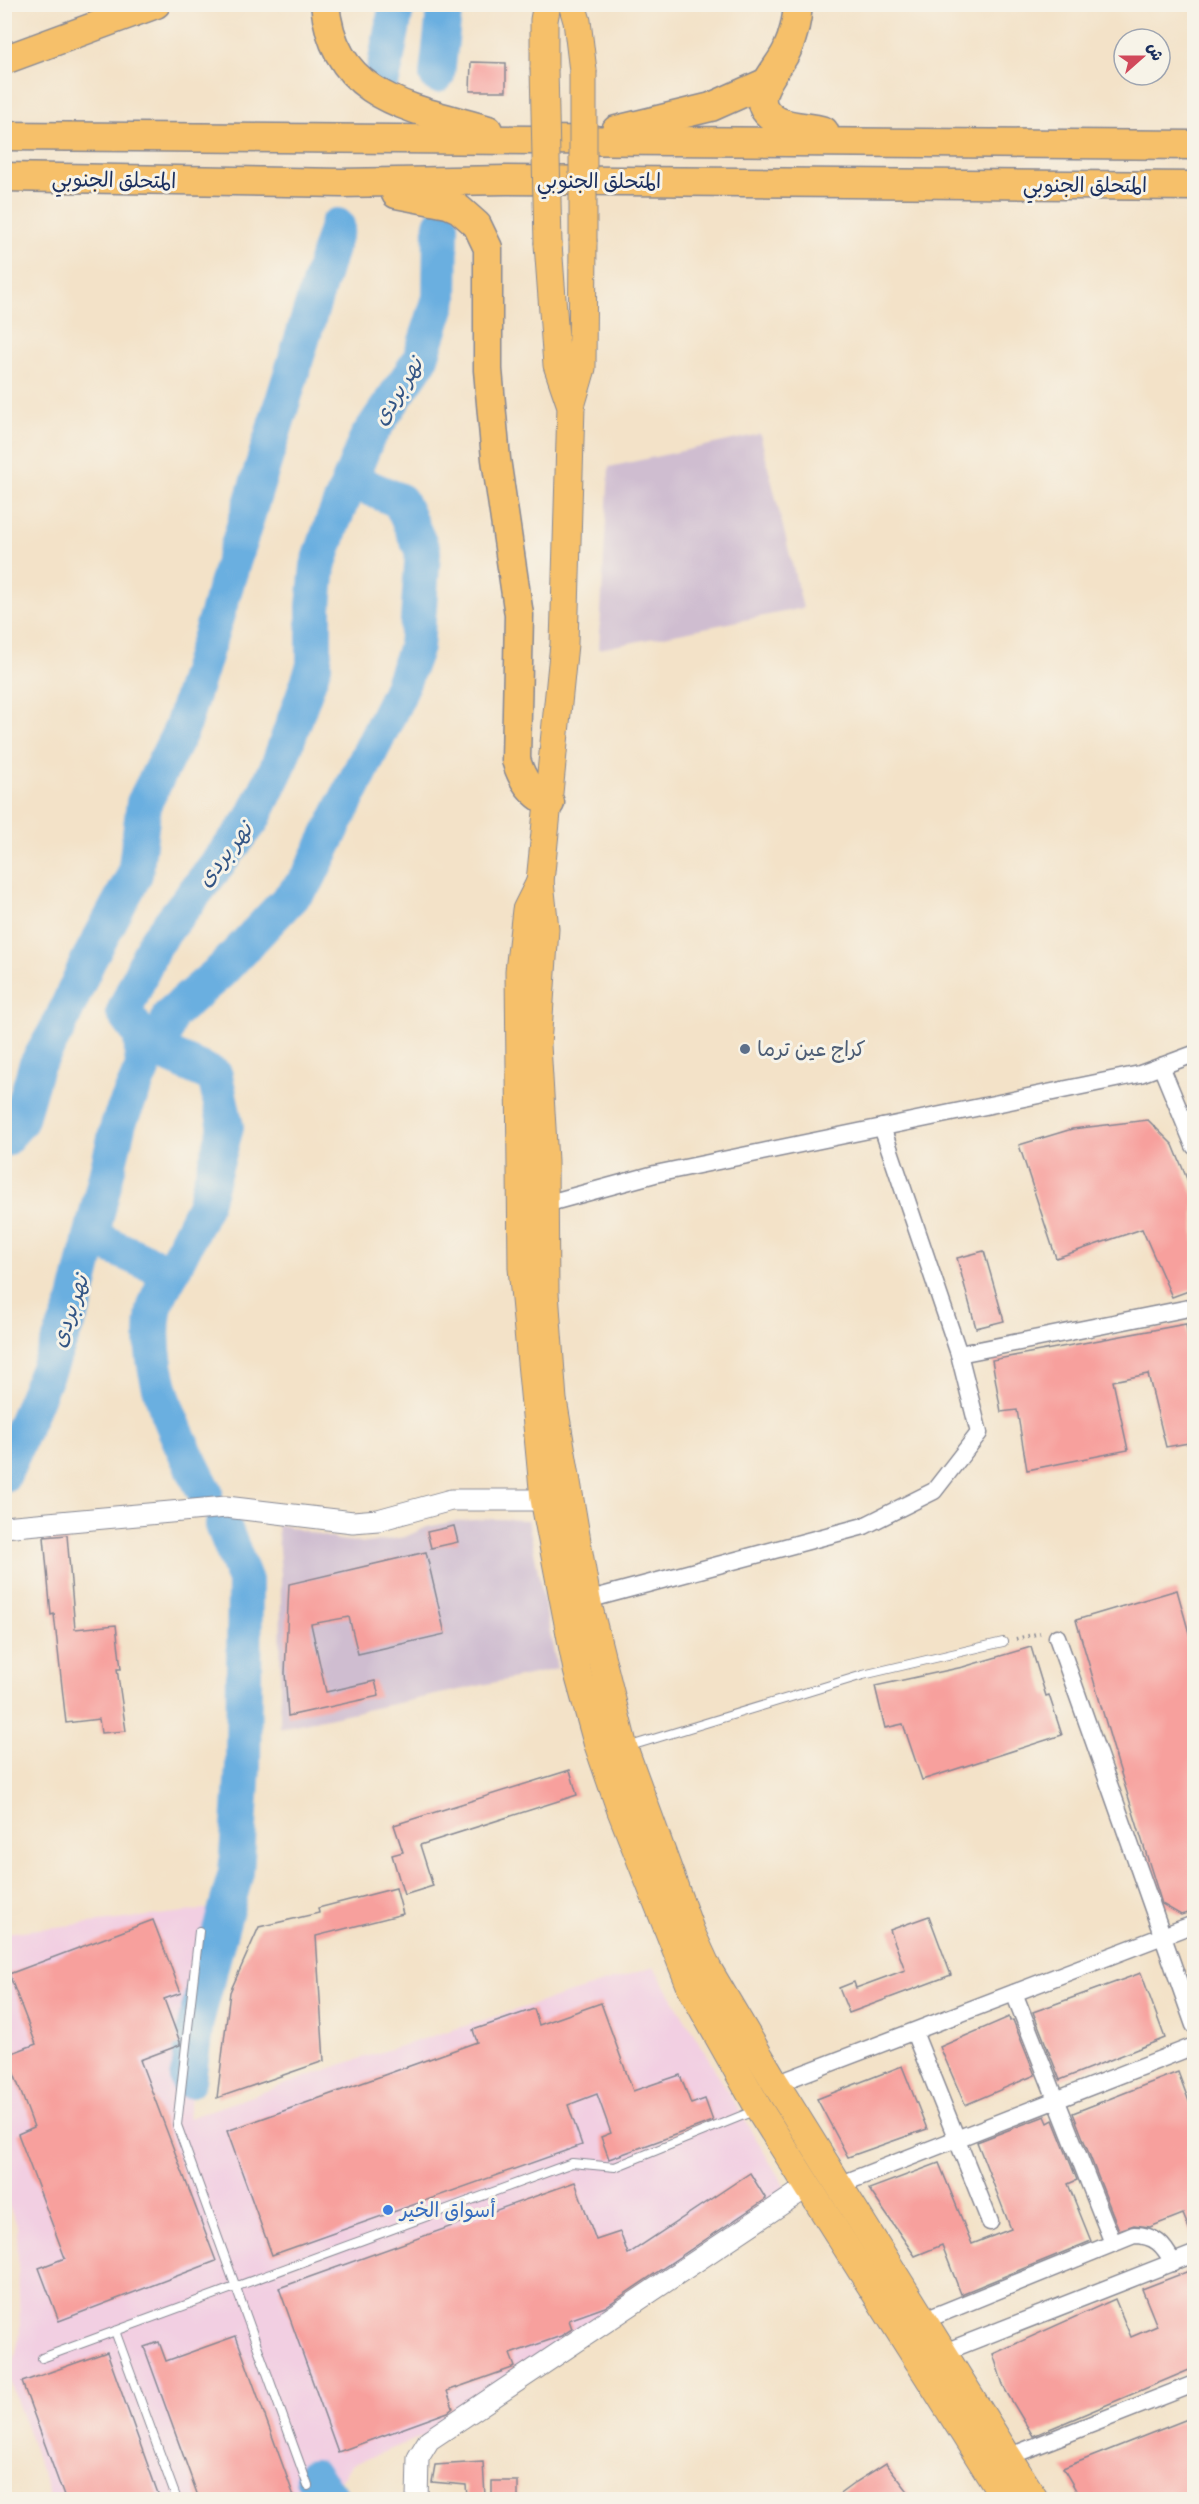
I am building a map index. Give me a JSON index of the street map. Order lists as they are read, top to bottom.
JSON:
{
  "streets": {
    "highway": ["المتحلق الجنوبي"]
  },
  "water": ["نهر بردى"],
  "places": ["كراج عين ترما", "أسواق الخير"],
  "north": "right"
}
